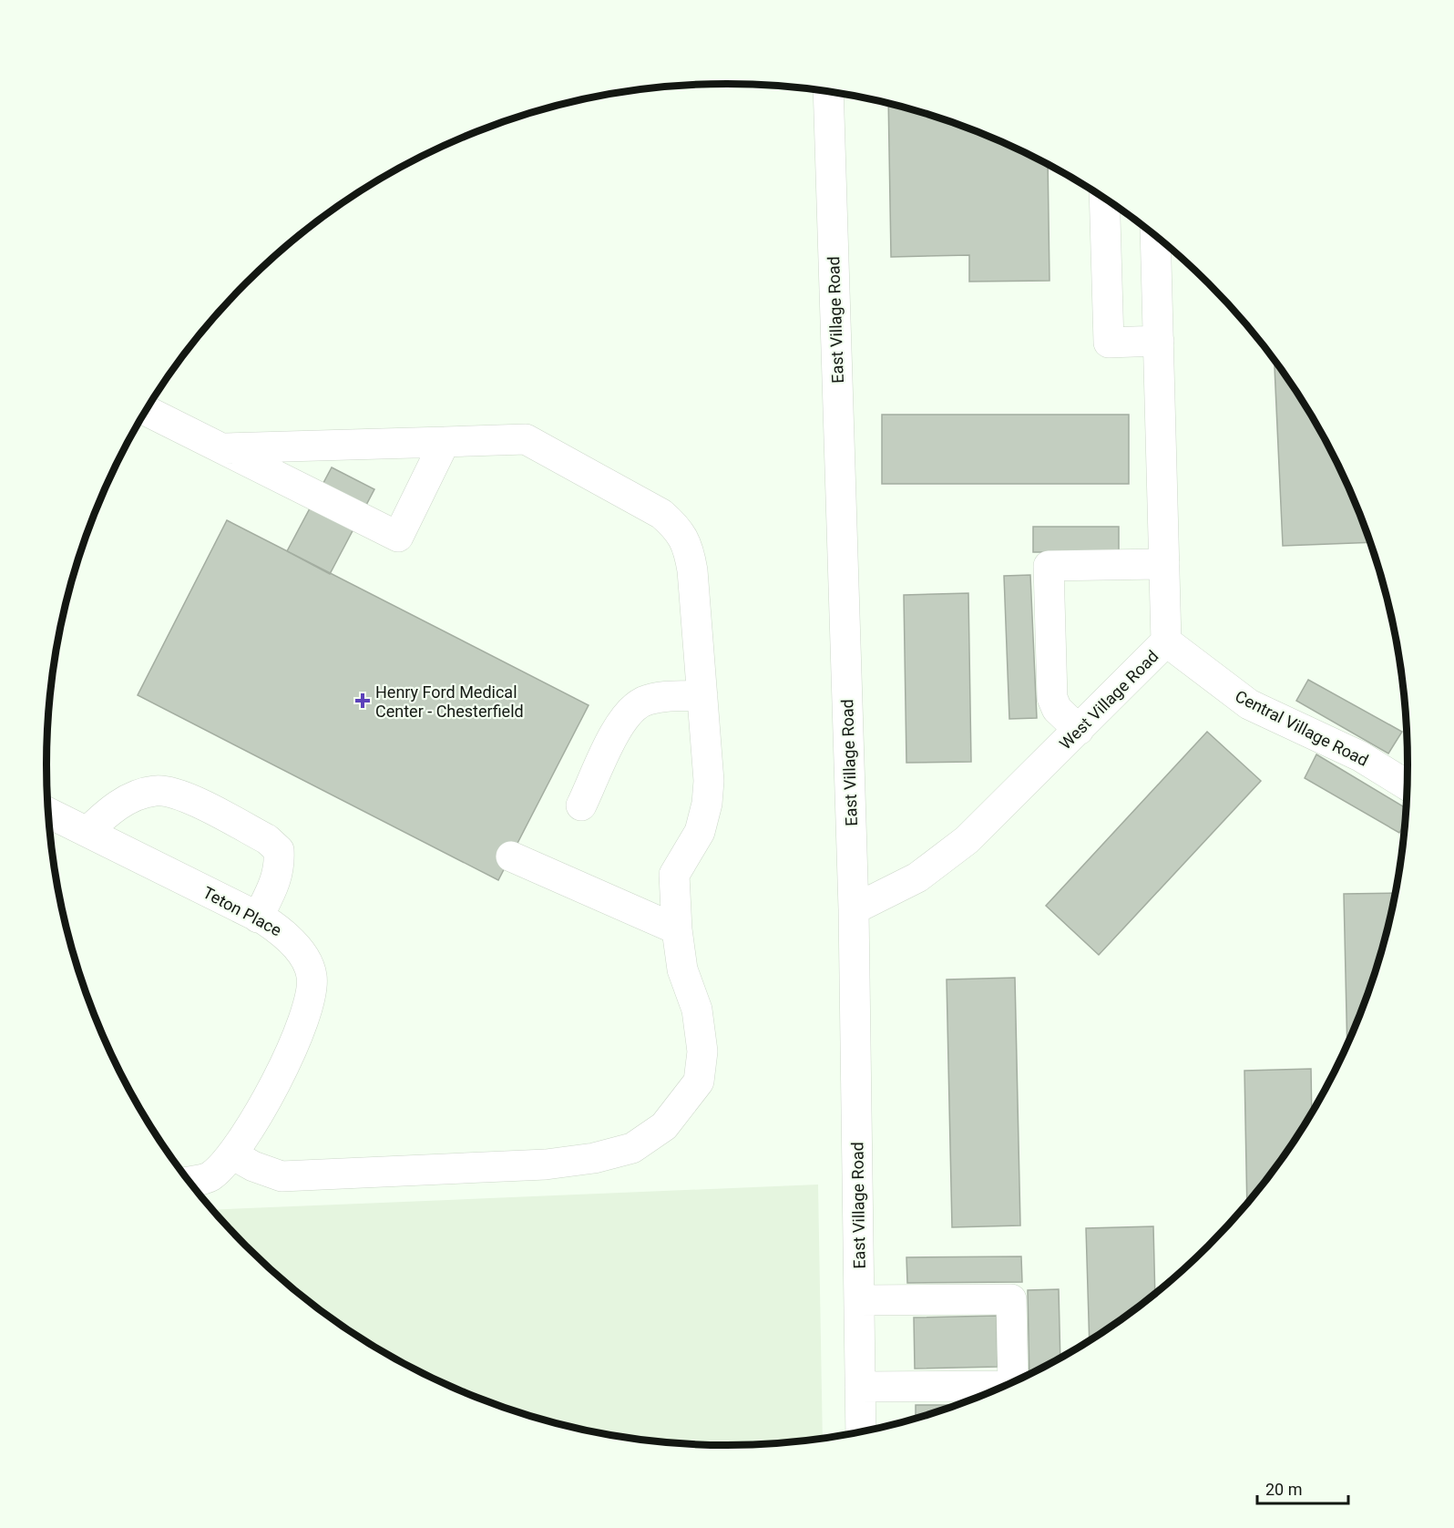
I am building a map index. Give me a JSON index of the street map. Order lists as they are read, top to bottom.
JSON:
{
  "streets": {
    "street": [
      "East Village Road",
      "West Village Road",
      "Central Village Road",
      "Teton Place"
    ]
  },
  "crossings": [
    ["East Village Road", "West Village Road"],
    ["West Village Road", "Central Village Road"]
  ],
  "places": {
    "health": ["Henry Ford Medical Center - Chesterfield"]
  },
  "scale_bar": "20 m"
}
